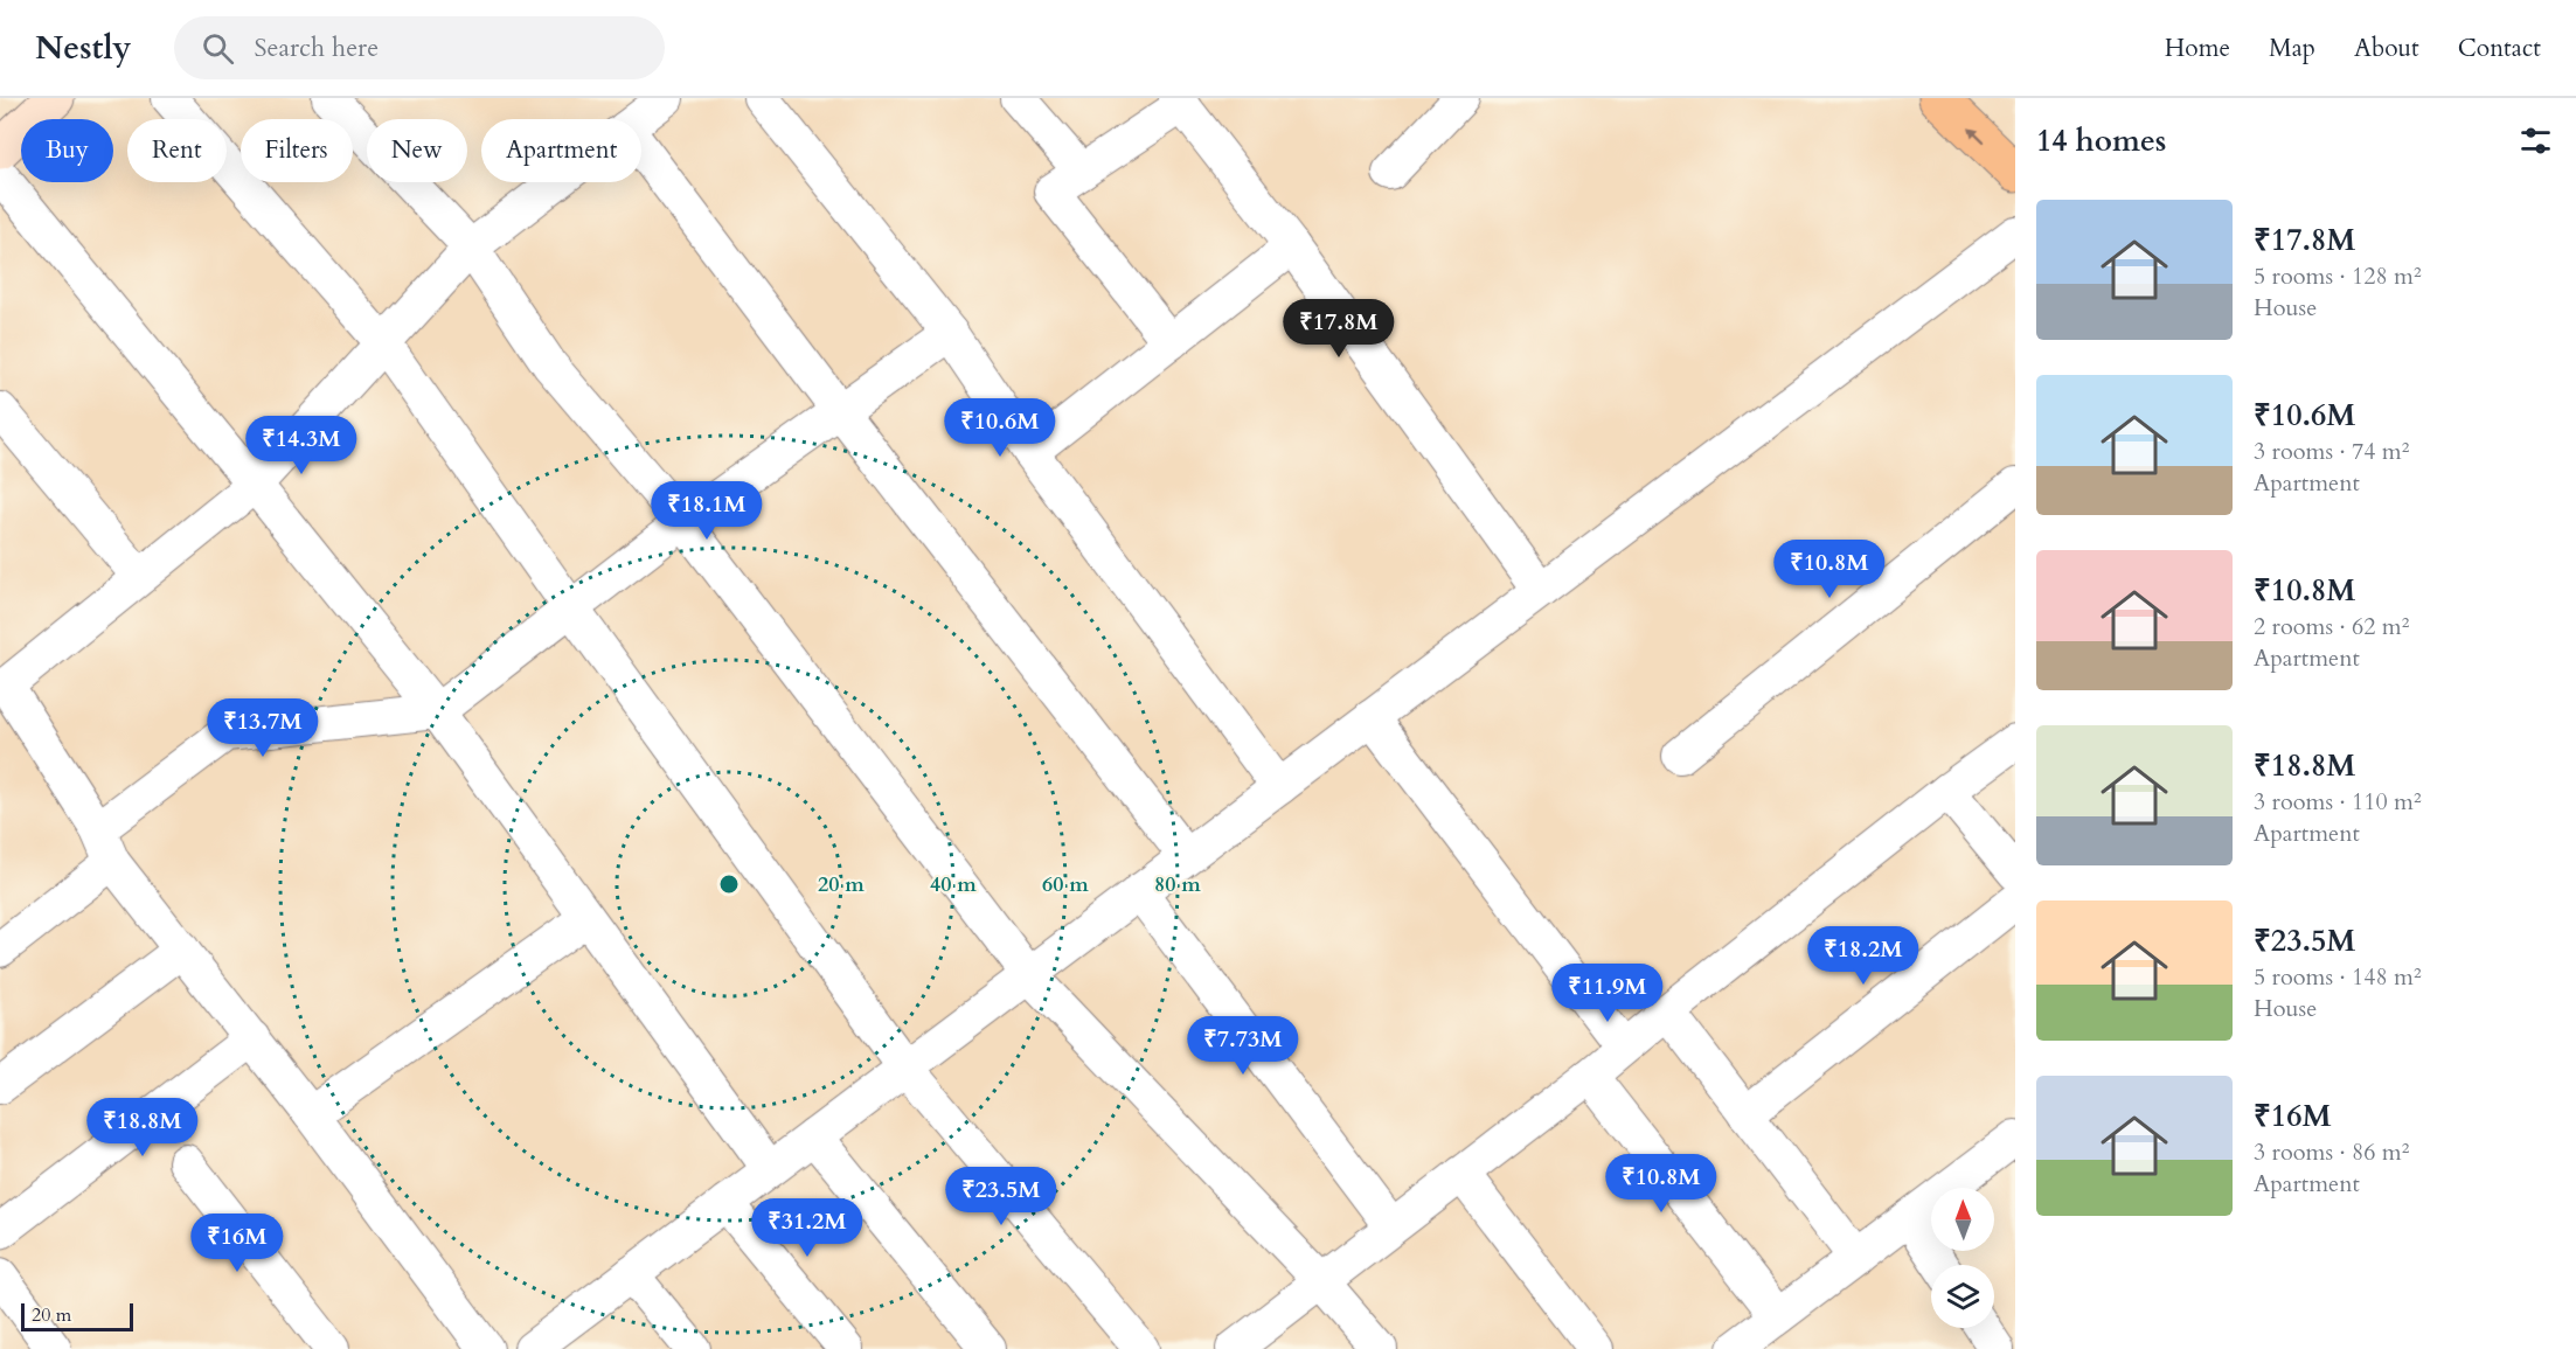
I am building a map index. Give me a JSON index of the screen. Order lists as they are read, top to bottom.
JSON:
{
  "scale_bar": "20 m",
  "north": "top",
  "page": {
    "header": "Nestly",
    "search": "Search here",
    "nav": [
      "Home",
      "Map",
      "About",
      "Contact"
    ],
    "heading": "14 homes",
    "chip": [
      "Buy",
      "Rent",
      "Filters",
      "New",
      "Apartment"
    ],
    "list": [
      {
        "name": "₹17.8M",
        "note": "5 rooms · 128 m² · House"
      },
      {
        "name": "₹10.6M",
        "note": "3 rooms · 74 m² · Apartment"
      },
      {
        "name": "₹10.8M",
        "note": "2 rooms · 62 m² · Apartment"
      },
      {
        "name": "₹18.8M",
        "note": "3 rooms · 110 m² · Apartment"
      },
      {
        "name": "₹23.5M",
        "note": "5 rooms · 148 m² · House"
      },
      {
        "name": "₹16M",
        "note": "3 rooms · 86 m² · Apartment"
      }
    ],
    "price": [
      "₹17.8M",
      "₹10.6M",
      "₹14.3M",
      "₹18.1M",
      "₹10.8M",
      "₹13.7M",
      "₹18.2M",
      "₹11.9M",
      "₹7.73M",
      "₹18.8M",
      "₹10.8M",
      "₹23.5M",
      "₹31.2M",
      "₹16M"
    ],
    "scale": "20 m"
  },
  "rings": [
    "20 m",
    "40 m",
    "60 m",
    "80 m"
  ]
}
